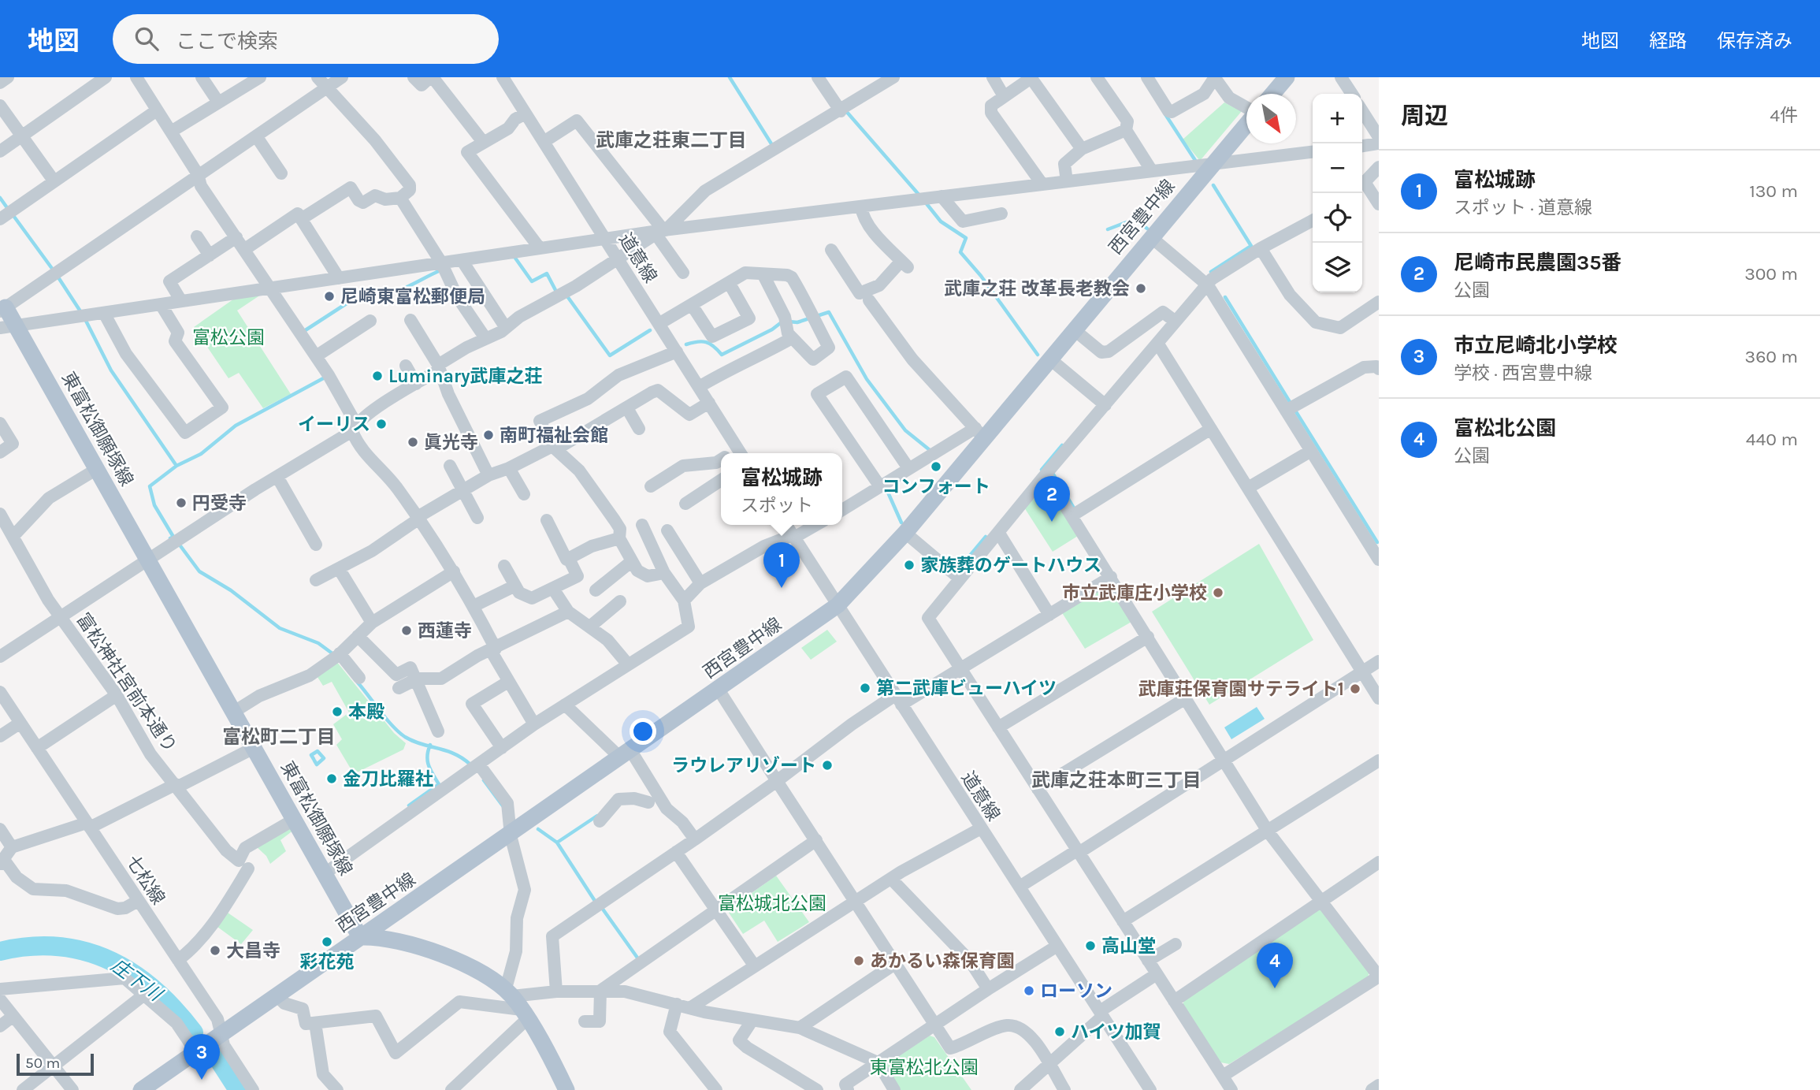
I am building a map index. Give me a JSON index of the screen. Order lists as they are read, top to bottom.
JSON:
{
  "streets": {
    "main road": ["西宮豊中線", "東富松御願塚線"],
    "street": ["道意線", "富松神社宮前本通り", "七松線"]
  },
  "crossings": [
    ["西宮豊中線", "道意線"],
    ["西宮豊中線", "東富松御願塚線"],
    ["西宮豊中線", "七松線"]
  ],
  "districts": ["武庫之荘東二丁目", "富松町二丁目", "武庫之荘本町三丁目"],
  "water": ["庄下川"],
  "parks": ["富松公園", "富松城北公園", "東富松北公園"],
  "places": [
    "武庫之荘 改革長老教会",
    "尼崎東富松郵便局",
    "Luminary武庫之荘",
    "イーリス",
    "南町福祉会館",
    "眞光寺",
    "コンフォート",
    "円受寺",
    "家族葬のゲートハウス",
    "市立武庫庄小学校",
    "西蓮寺",
    "第二武庫ビューハイツ",
    "武庫荘保育園サテライト1",
    "本殿",
    "ラウレアリゾート",
    "金刀比羅社",
    "彩花苑",
    "高山堂",
    "大昌寺",
    "あかるい森保育園",
    "ローソン",
    "ハイツ加賀"
  ],
  "scale_bar": "50 m",
  "north": "bottom right",
  "page": {
    "header": "地図",
    "search": "ここで検索",
    "nav": ["地図", "経路", "保存済み"],
    "heading": ["周辺", "4件"],
    "map_buttons": ["+", "−"],
    "list": [
      {
        "mark": "1",
        "name": "富松城跡",
        "note": "スポット · 道意線",
        "value": "130 m"
      },
      {
        "mark": "2",
        "name": "尼崎市民農園35番",
        "note": "公園",
        "value": "300 m"
      },
      {
        "mark": "3",
        "name": "市立尼崎北小学校",
        "note": "学校 · 西宮豊中線",
        "value": "360 m"
      },
      {
        "mark": "4",
        "name": "富松北公園",
        "note": "公園",
        "value": "440 m"
      }
    ],
    "popup": ["富松城跡", "スポット"],
    "pins": [
      "2",
      "1",
      "4",
      "3"
    ],
    "scale": "50 m"
  }
}
